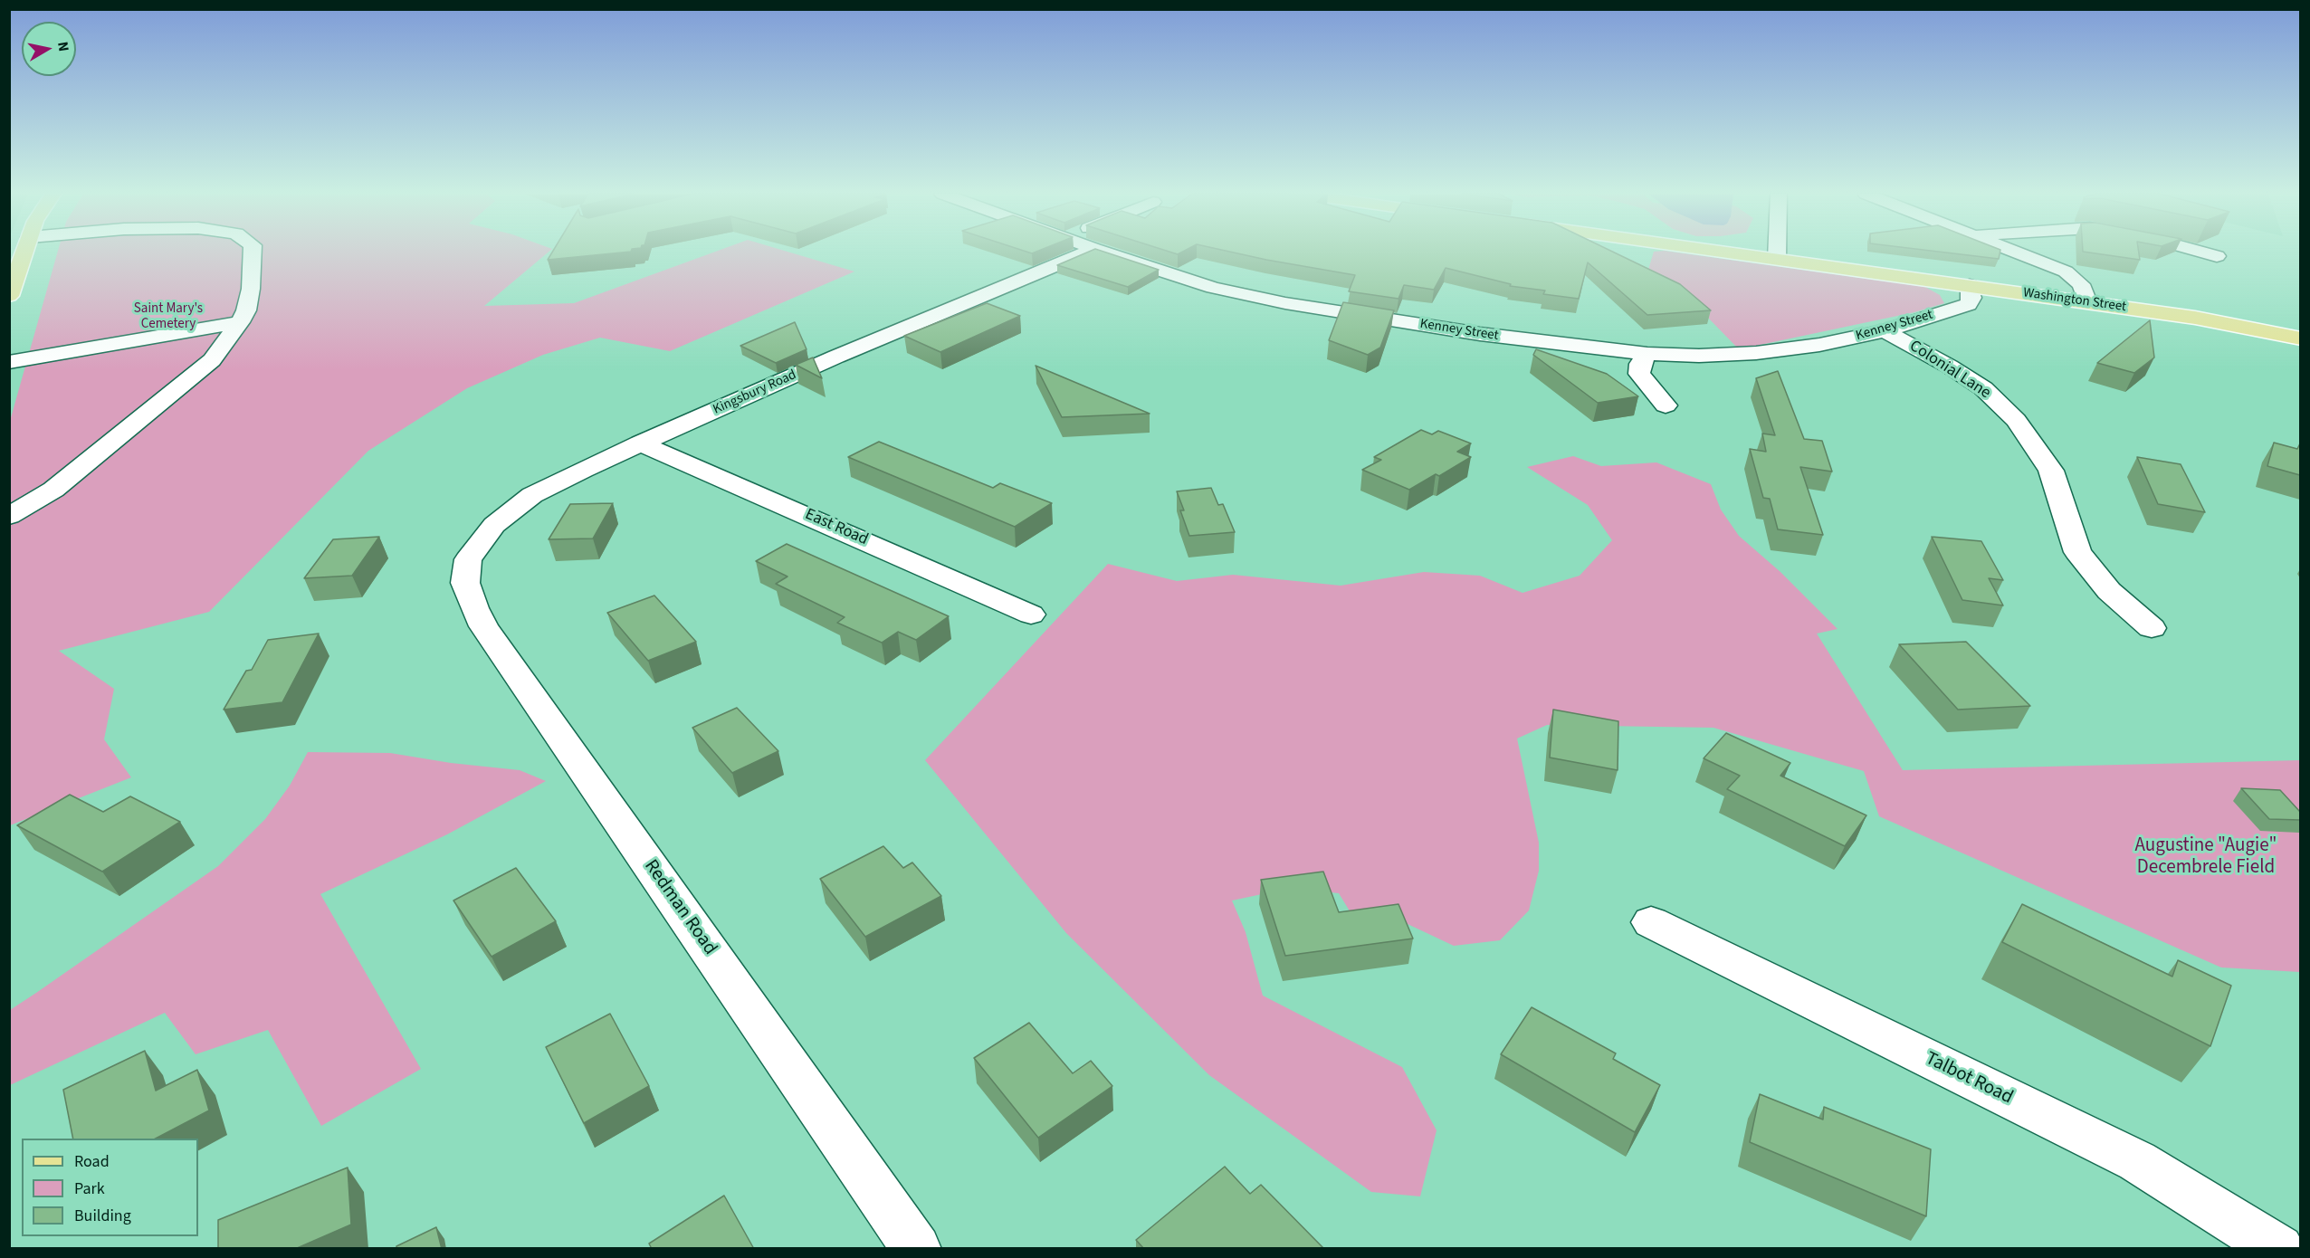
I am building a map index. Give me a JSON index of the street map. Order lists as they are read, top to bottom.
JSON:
{
  "streets": {
    "main road": ["Washington Street"],
    "street": [
      "Kenney Street",
      "Colonial Lane",
      "Kingsbury Road",
      "East Road",
      "Redman Road",
      "Talbot Road"
    ]
  },
  "crossings": [
    ["Washington Street", "Kenney Street"],
    ["Kenney Street", "Colonial Lane"],
    ["Kingsbury Road", "East Road"],
    ["Kingsbury Road", "Redman Road"]
  ],
  "parks": ["Saint Mary's Cemetery", "Augustine \"Augie\" Decembrele Field"],
  "legend": ["Road", "Park", "Building"],
  "north": "right"
}
